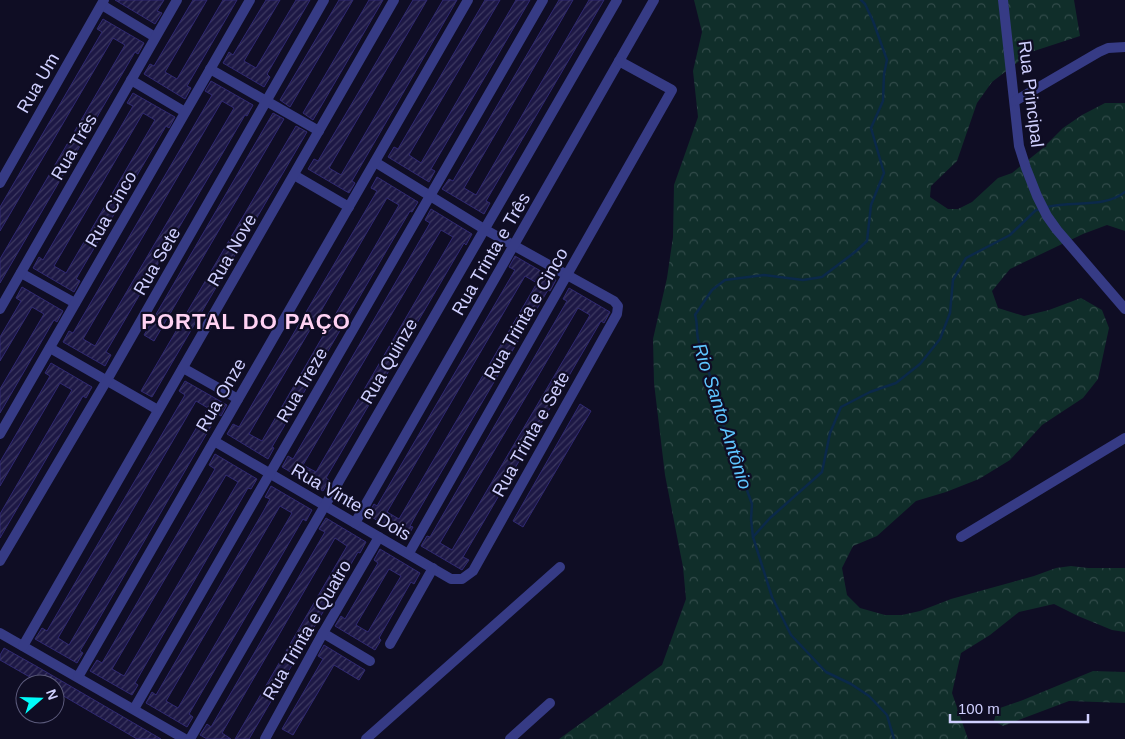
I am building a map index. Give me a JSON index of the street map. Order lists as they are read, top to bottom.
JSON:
{
  "streets": {
    "street": [
      "Rua Um",
      "Rua Principal",
      "Rua Três",
      "Rua Cinco",
      "Rua Nove",
      "Rua Trinta e Três",
      "Rua Sete",
      "Rua Trinta e Cinco",
      "Rua Quinze",
      "Rua Treze",
      "Rua Onze",
      "Rua Trinta e Sete",
      "Rua Vinte e Dois",
      "Rua Trinta e Quatro"
    ]
  },
  "crossings": [
    ["Rua Trinta e Três", "Rua Trinta e Cinco"],
    ["Rua Trinta e Três", "Rua Vinte e Dois"],
    ["Rua Trinta e Cinco", "Rua Trinta e Sete"],
    ["Rua Trinta e Cinco", "Rua Vinte e Dois"],
    ["Rua Quinze", "Rua Vinte e Dois"],
    ["Rua Treze", "Rua Vinte e Dois"],
    ["Rua Onze", "Rua Vinte e Dois"],
    ["Rua Trinta e Sete", "Rua Vinte e Dois"],
    ["Rua Vinte e Dois", "Rua Trinta e Quatro"]
  ],
  "districts": ["PORTAL DO PAÇO"],
  "water": ["Rio Santo Antônio"],
  "scale_bar": "100 m",
  "north": "right"
}
